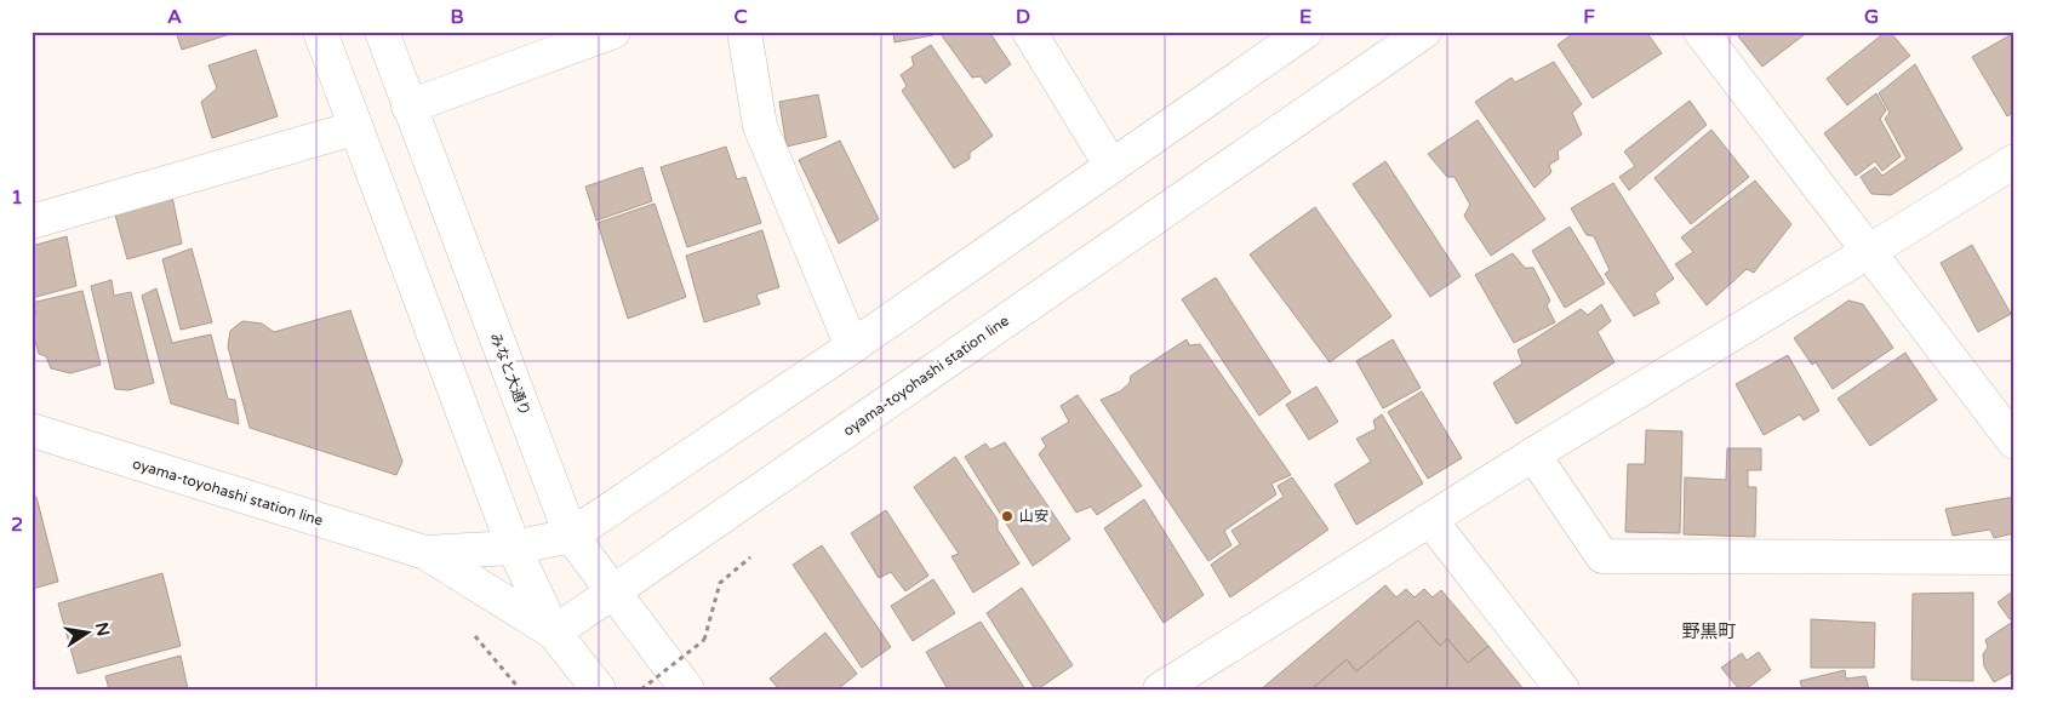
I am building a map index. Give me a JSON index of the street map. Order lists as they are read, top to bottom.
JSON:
{
  "streets": {
    "street": ["みなと大通り", "oyama-toyohashi station line"]
  },
  "crossings": [
    ["みなと大通り", "oyama-toyohashi station line"]
  ],
  "districts": ["野黒町"],
  "places": ["山安"],
  "north": "right",
  "grid": {
    "columns": [
      "A",
      "B",
      "C",
      "D",
      "E",
      "F",
      "G"
    ],
    "rows": ["1", "2"]
  }
}
